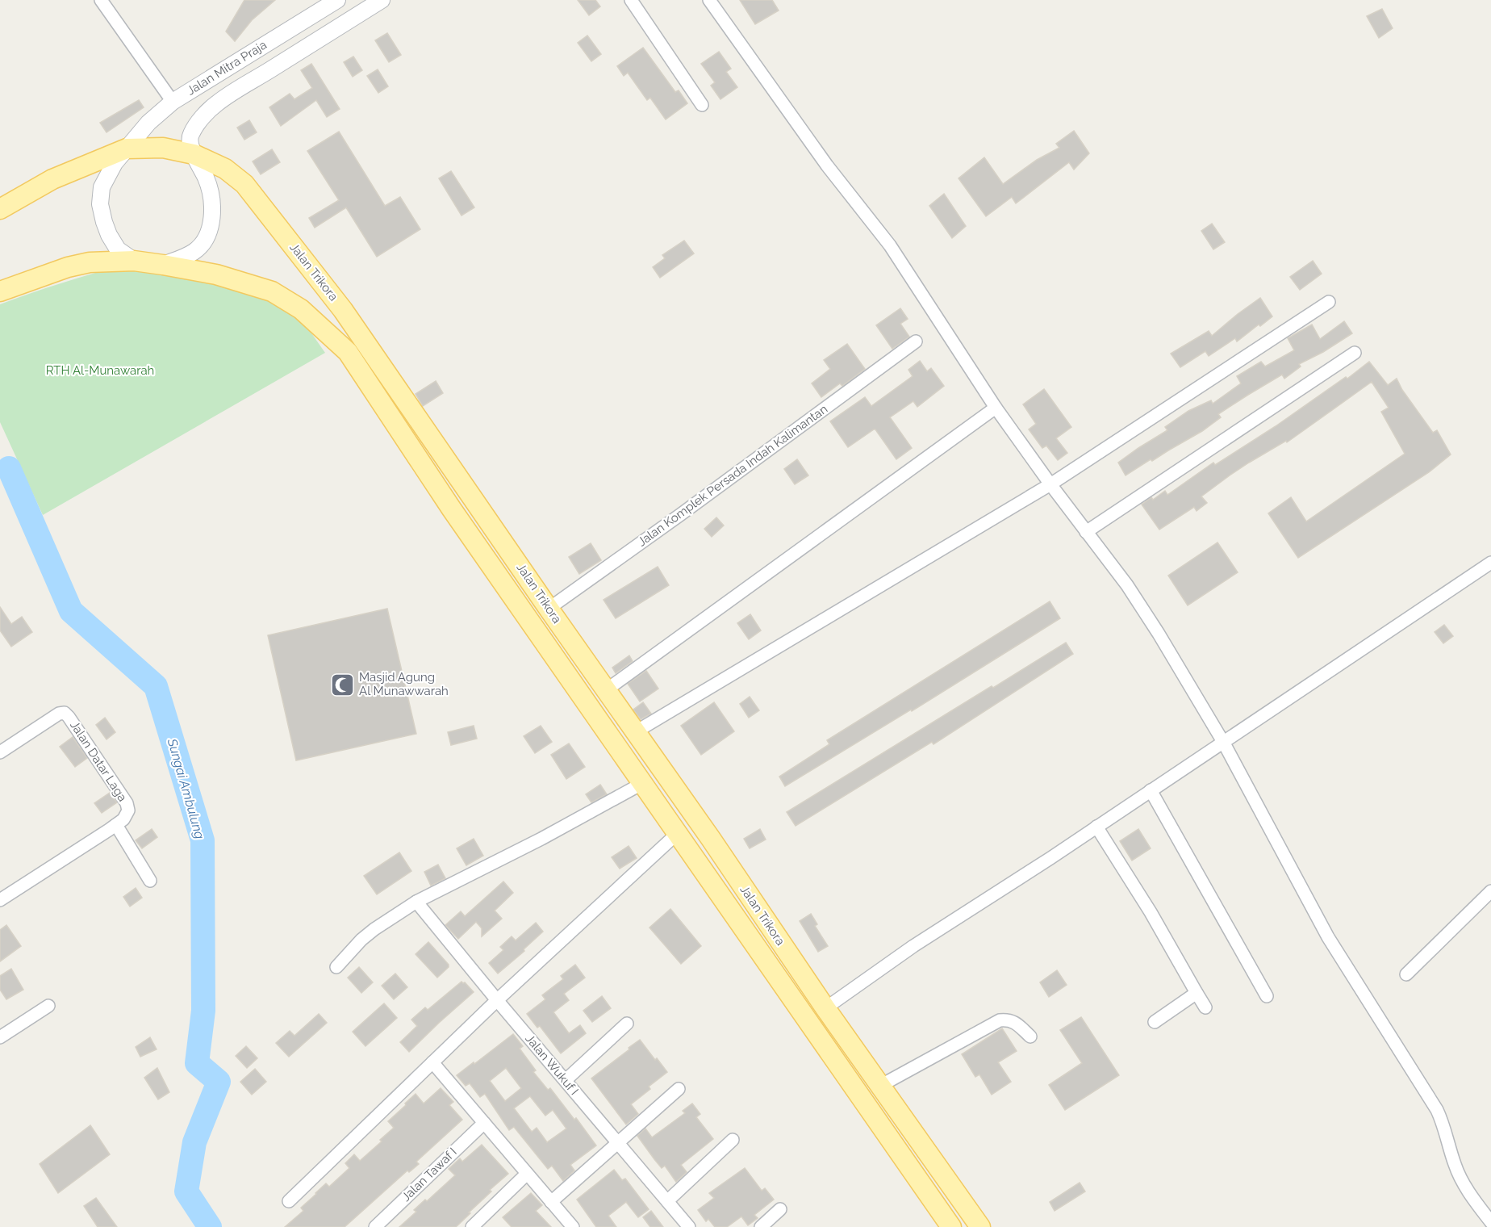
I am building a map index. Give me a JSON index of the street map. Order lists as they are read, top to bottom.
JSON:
{
  "streets": {
    "main road": ["Jalan Trikora"],
    "street": [
      "Jalan Mitra Praja",
      "Jalan Komplek Persada Indah Kalimantan",
      "Jalan Datar Laga",
      "Jalan Wukuf I",
      "Jalan Tawaf I"
    ]
  },
  "crossings": [
    ["Jalan Mitra Praja", "Jalan Trikora"],
    ["Jalan Trikora", "Jalan Komplek Persada Indah Kalimantan"]
  ],
  "water": ["Sungai Ambulung"],
  "parks": ["RTH Al-Munawarah"],
  "places": {
    "mosque": ["Masjid Agung Al Munawwarah"]
  }
}
